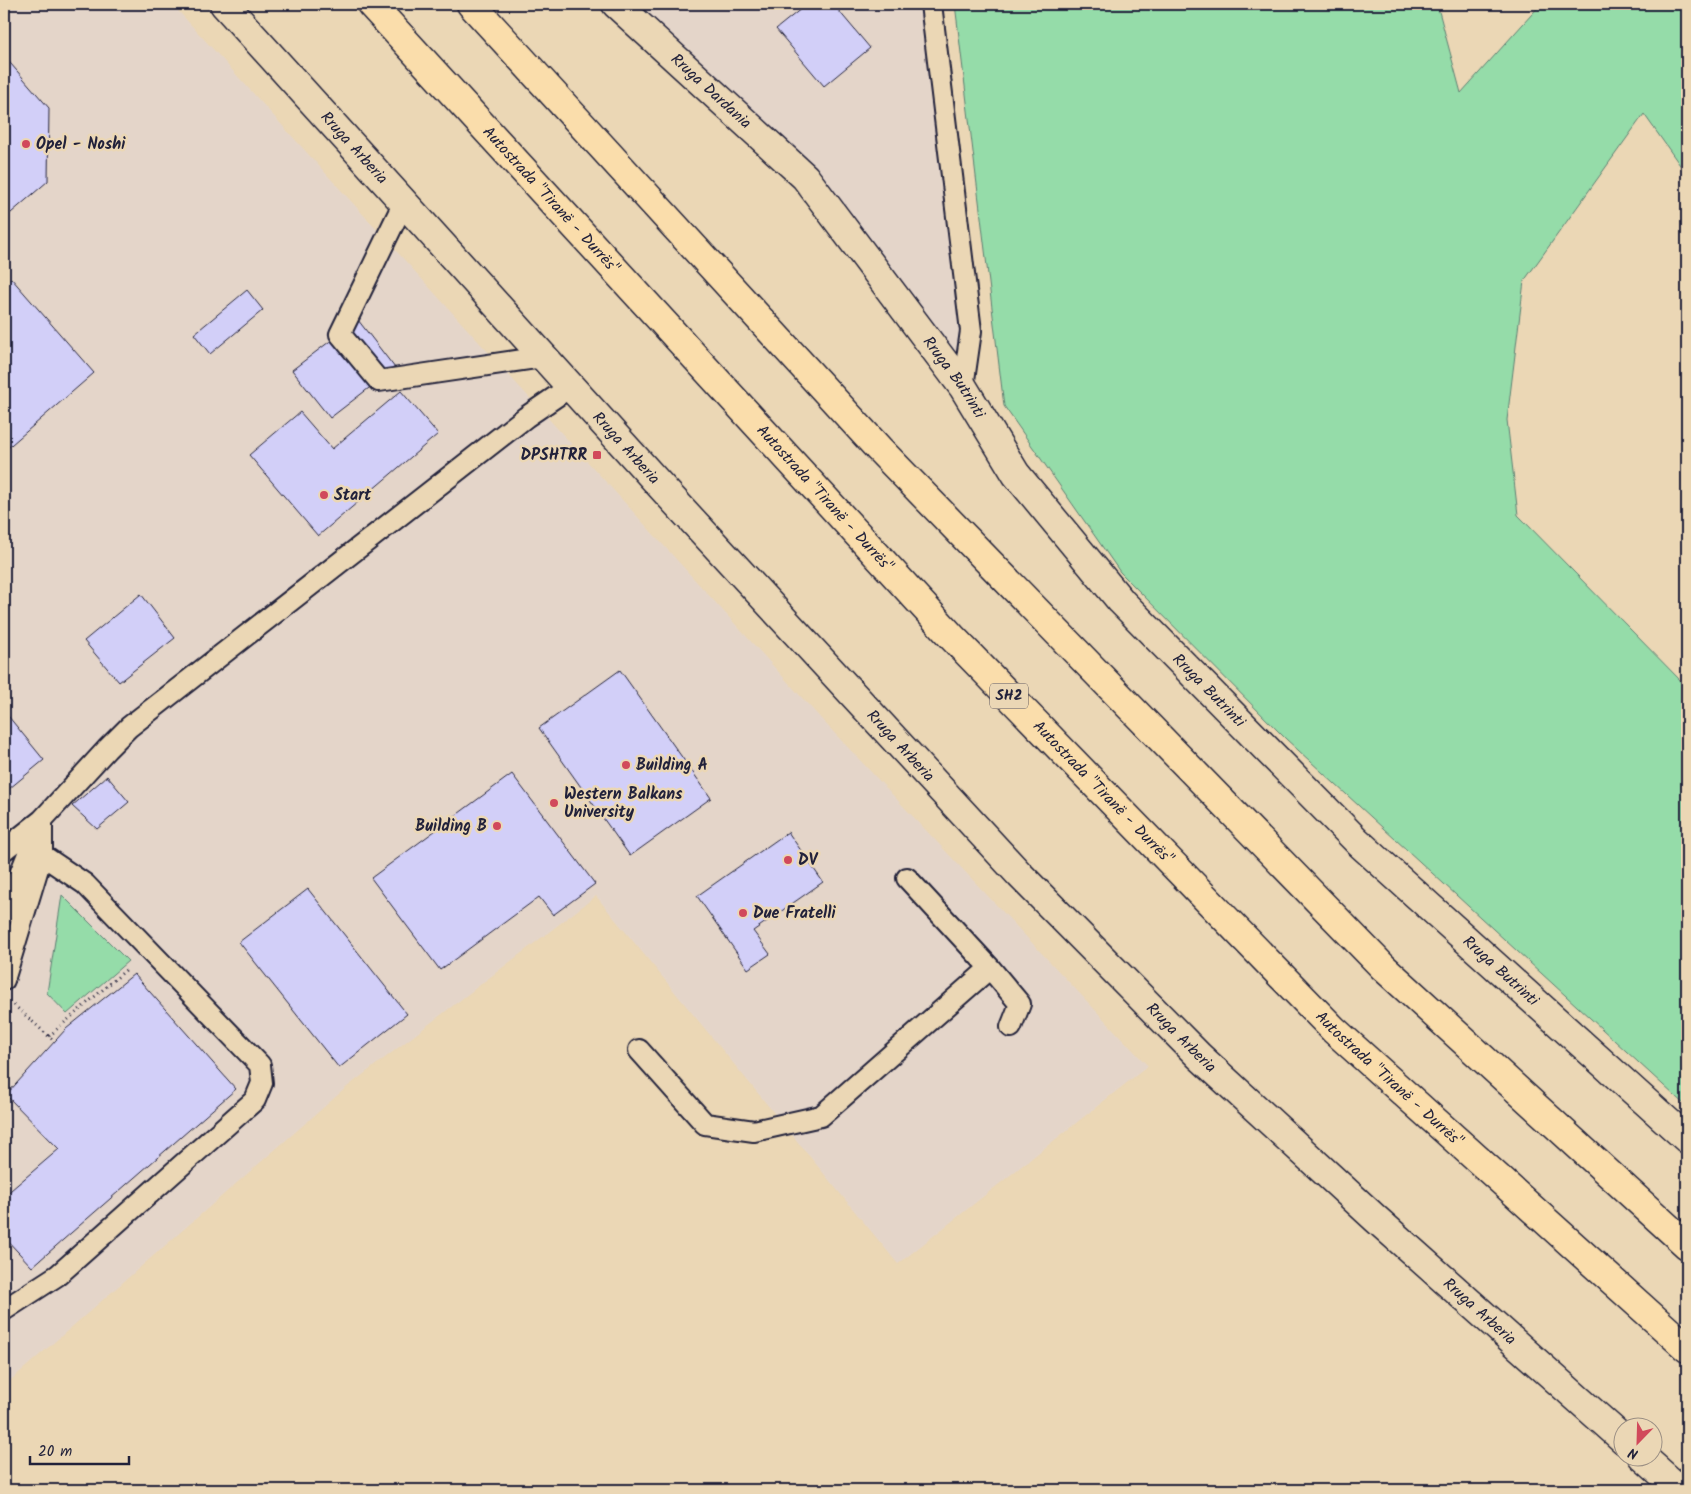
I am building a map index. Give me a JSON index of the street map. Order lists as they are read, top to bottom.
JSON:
{
  "streets": {
    "highway": ["Autostrada \"Tiranë - Durrës\"", "SH2"],
    "main road": ["Rruga Dardania", "Rruga Arberia", "Rruga Butrinti"]
  },
  "crossings": [
    ["Rruga Dardania", "Rruga Butrinti"]
  ],
  "places": {
    "other": [
      "Opel - Noshi",
      "Start",
      "Building A",
      "Western Balkans University",
      "Building B",
      "DV",
      "Due Fratelli"
    ],
    "transit": ["DPSHTRR"]
  },
  "scale_bar": "20 m",
  "north": "bottom left"
}
